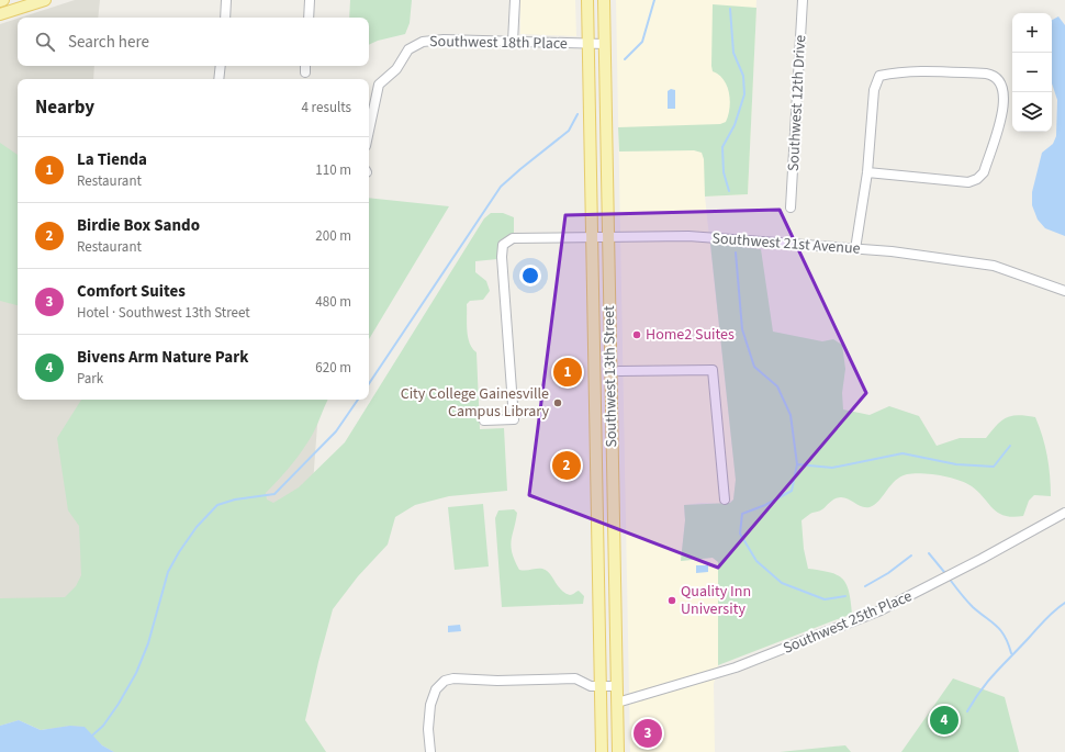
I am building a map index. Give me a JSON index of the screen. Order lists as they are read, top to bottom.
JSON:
{
  "streets": {
    "main road": ["Southwest 13th Street"],
    "street": [
      "Southwest 18th Place",
      "Southwest 12th Drive",
      "Southwest 21st Avenue",
      "Southwest 25th Place"
    ]
  },
  "crossings": [
    ["Southwest 18th Place", "Southwest 13th Street"],
    ["Southwest 21st Avenue", "Southwest 13th Street"],
    ["Southwest 13th Street", "Southwest 25th Place"]
  ],
  "places": ["Home2 Suites", "City College Gainesville Campus Library", "Quality Inn University"],
  "page": {
    "map_buttons": ["+", "−"],
    "search": "Search here",
    "heading": ["Nearby", "4 results"],
    "list": [
      {
        "mark": "1",
        "name": "La Tienda",
        "note": "Restaurant",
        "value": "110 m"
      },
      {
        "mark": "2",
        "name": "Birdie Box Sando",
        "note": "Restaurant",
        "value": "200 m"
      },
      {
        "mark": "3",
        "name": "Comfort Suites",
        "note": "Hotel · Southwest 13th Street",
        "value": "480 m"
      },
      {
        "mark": "4",
        "name": "Bivens Arm Nature Park",
        "note": "Park",
        "value": "620 m"
      }
    ],
    "pins": [
      "1",
      "2",
      "4",
      "3"
    ]
  }
}
